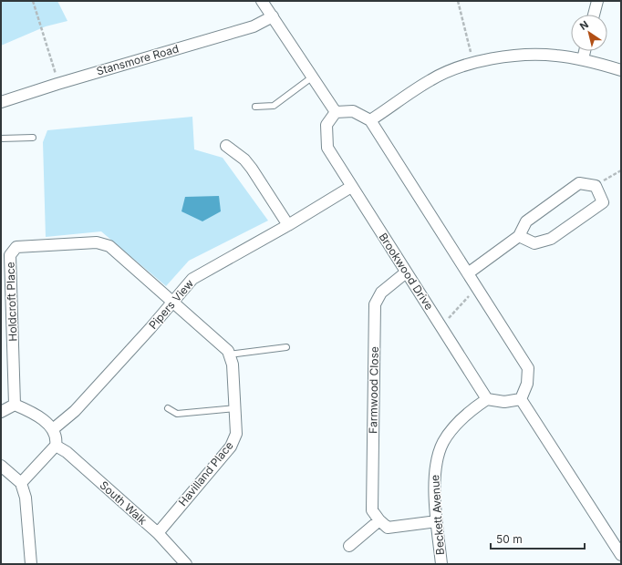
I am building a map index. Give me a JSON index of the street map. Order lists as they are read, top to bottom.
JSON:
{
  "streets": {
    "street": [
      "Stansmore Road",
      "Brookwood Drive",
      "Holdcroft Place",
      "Pipers View",
      "Farmwood Close",
      "Havilland Place",
      "South Walk",
      "Beckett Avenue"
    ]
  },
  "crossings": [
    ["Brookwood Drive", "Pipers View"],
    ["Brookwood Drive", "Farmwood Close"],
    ["Brookwood Drive", "Beckett Avenue"],
    ["Holdcroft Place", "Pipers View"],
    ["Holdcroft Place", "Havilland Place"],
    ["Pipers View", "Havilland Place"],
    ["Havilland Place", "South Walk"]
  ],
  "scale_bar": "50 m",
  "north": "top left"
}
